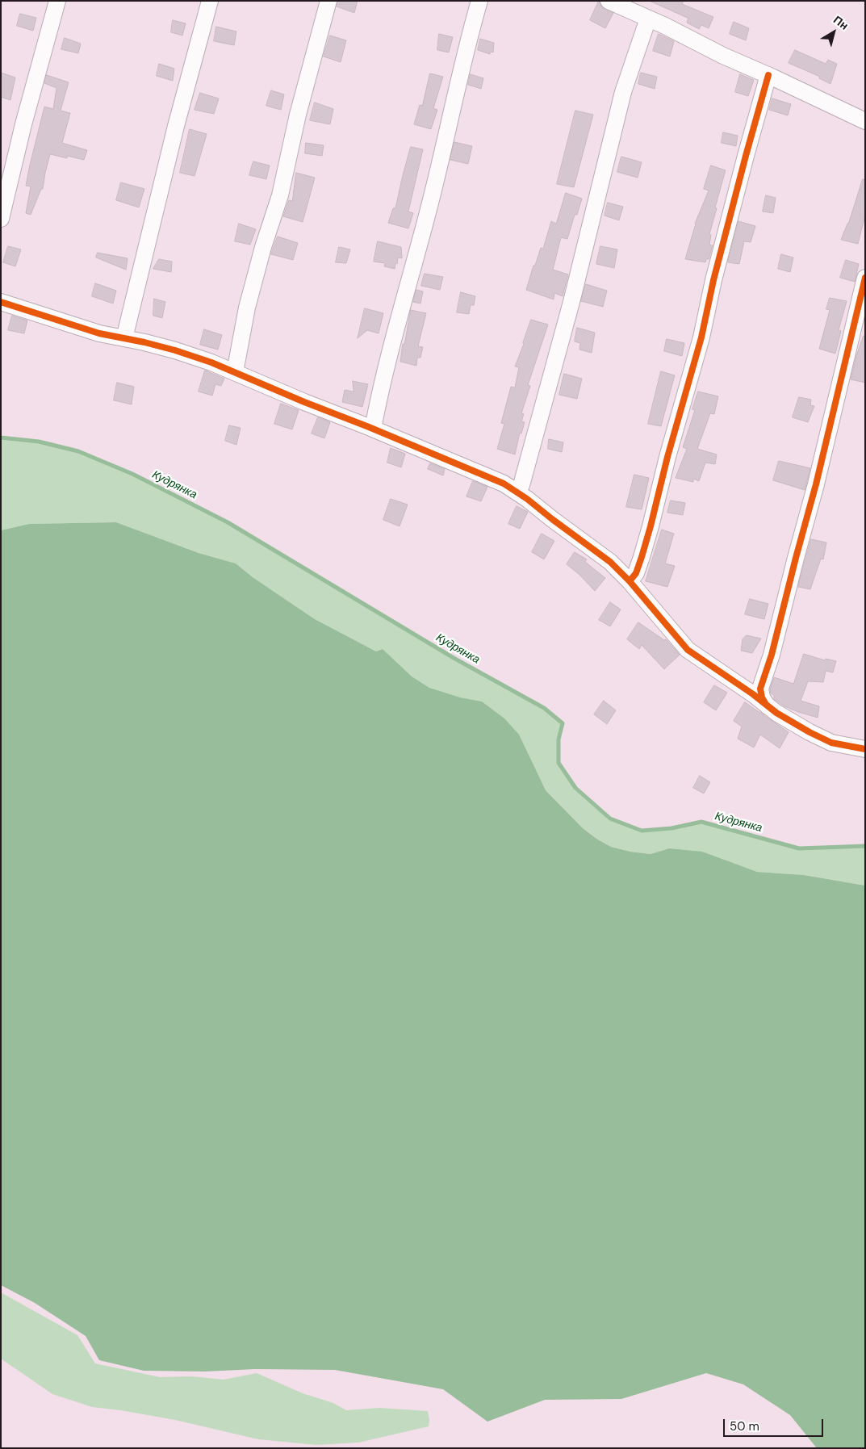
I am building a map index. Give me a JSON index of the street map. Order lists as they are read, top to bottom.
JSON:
{
  "water": ["Кудрянка"],
  "scale_bar": "50 m",
  "north": "top right"
}
